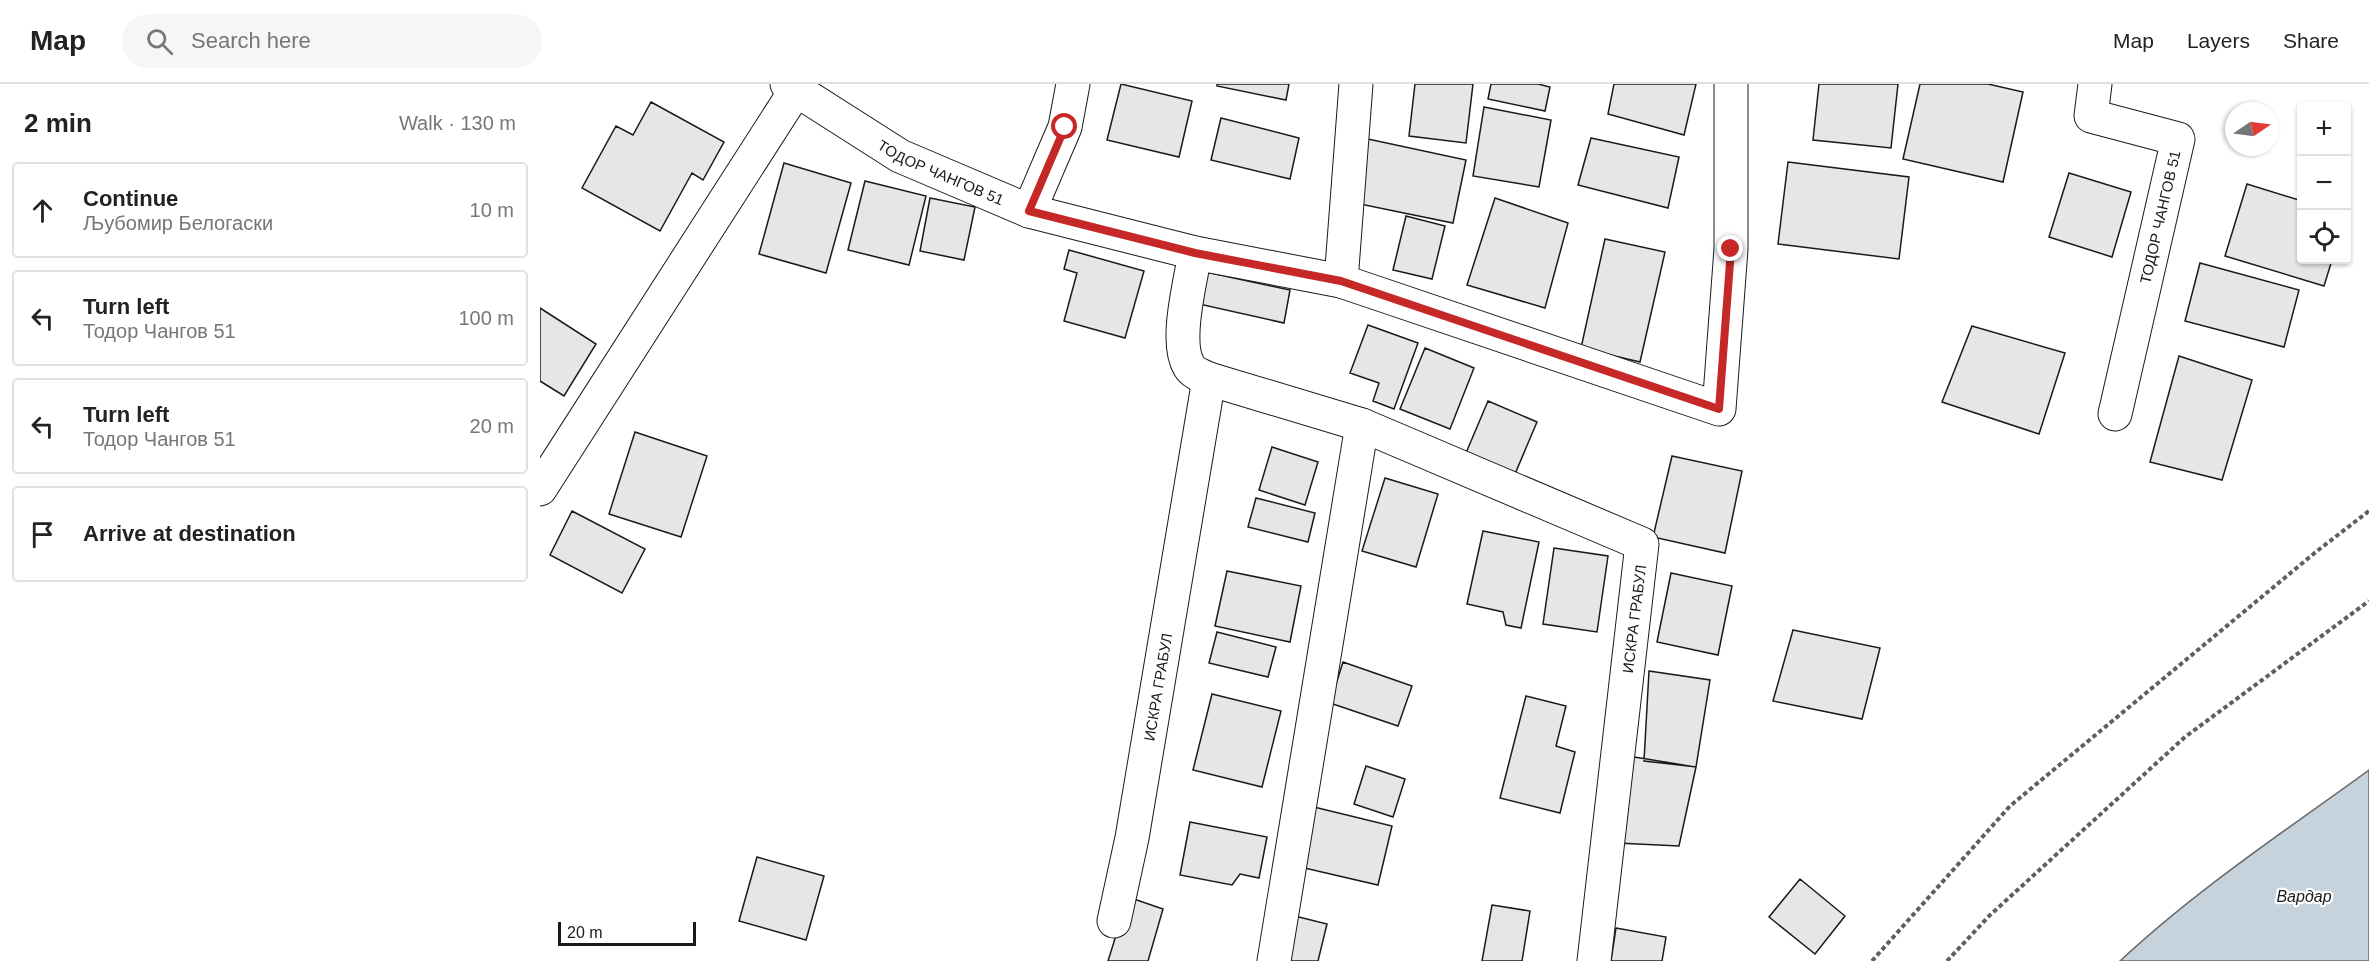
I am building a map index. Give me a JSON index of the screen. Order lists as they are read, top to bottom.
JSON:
{
  "streets": {
    "street": ["ТОДОР ЧАНГОВ 51", "ИСКРА ГРАБУЛ"]
  },
  "crossings": [
    ["ТОДОР ЧАНГОВ 51", "ИСКРА ГРАБУЛ"]
  ],
  "water": ["Вардар"],
  "scale_bar": "20 m",
  "north": "right",
  "page": {
    "header": "Map",
    "search": "Search here",
    "nav": ["Map", "Layers", "Share"],
    "heading": ["2 min", "Walk · 130 m"],
    "map_buttons": ["+", "−"],
    "list": [
      ["Continue", "Љубомир Белогаски", "10 m"],
      ["Turn left", "Тодор Чангов 51", "100 m"],
      ["Turn left", "Тодор Чангов 51", "20 m"],
      "Arrive at destination"
    ],
    "scale": "20 m"
  }
}
